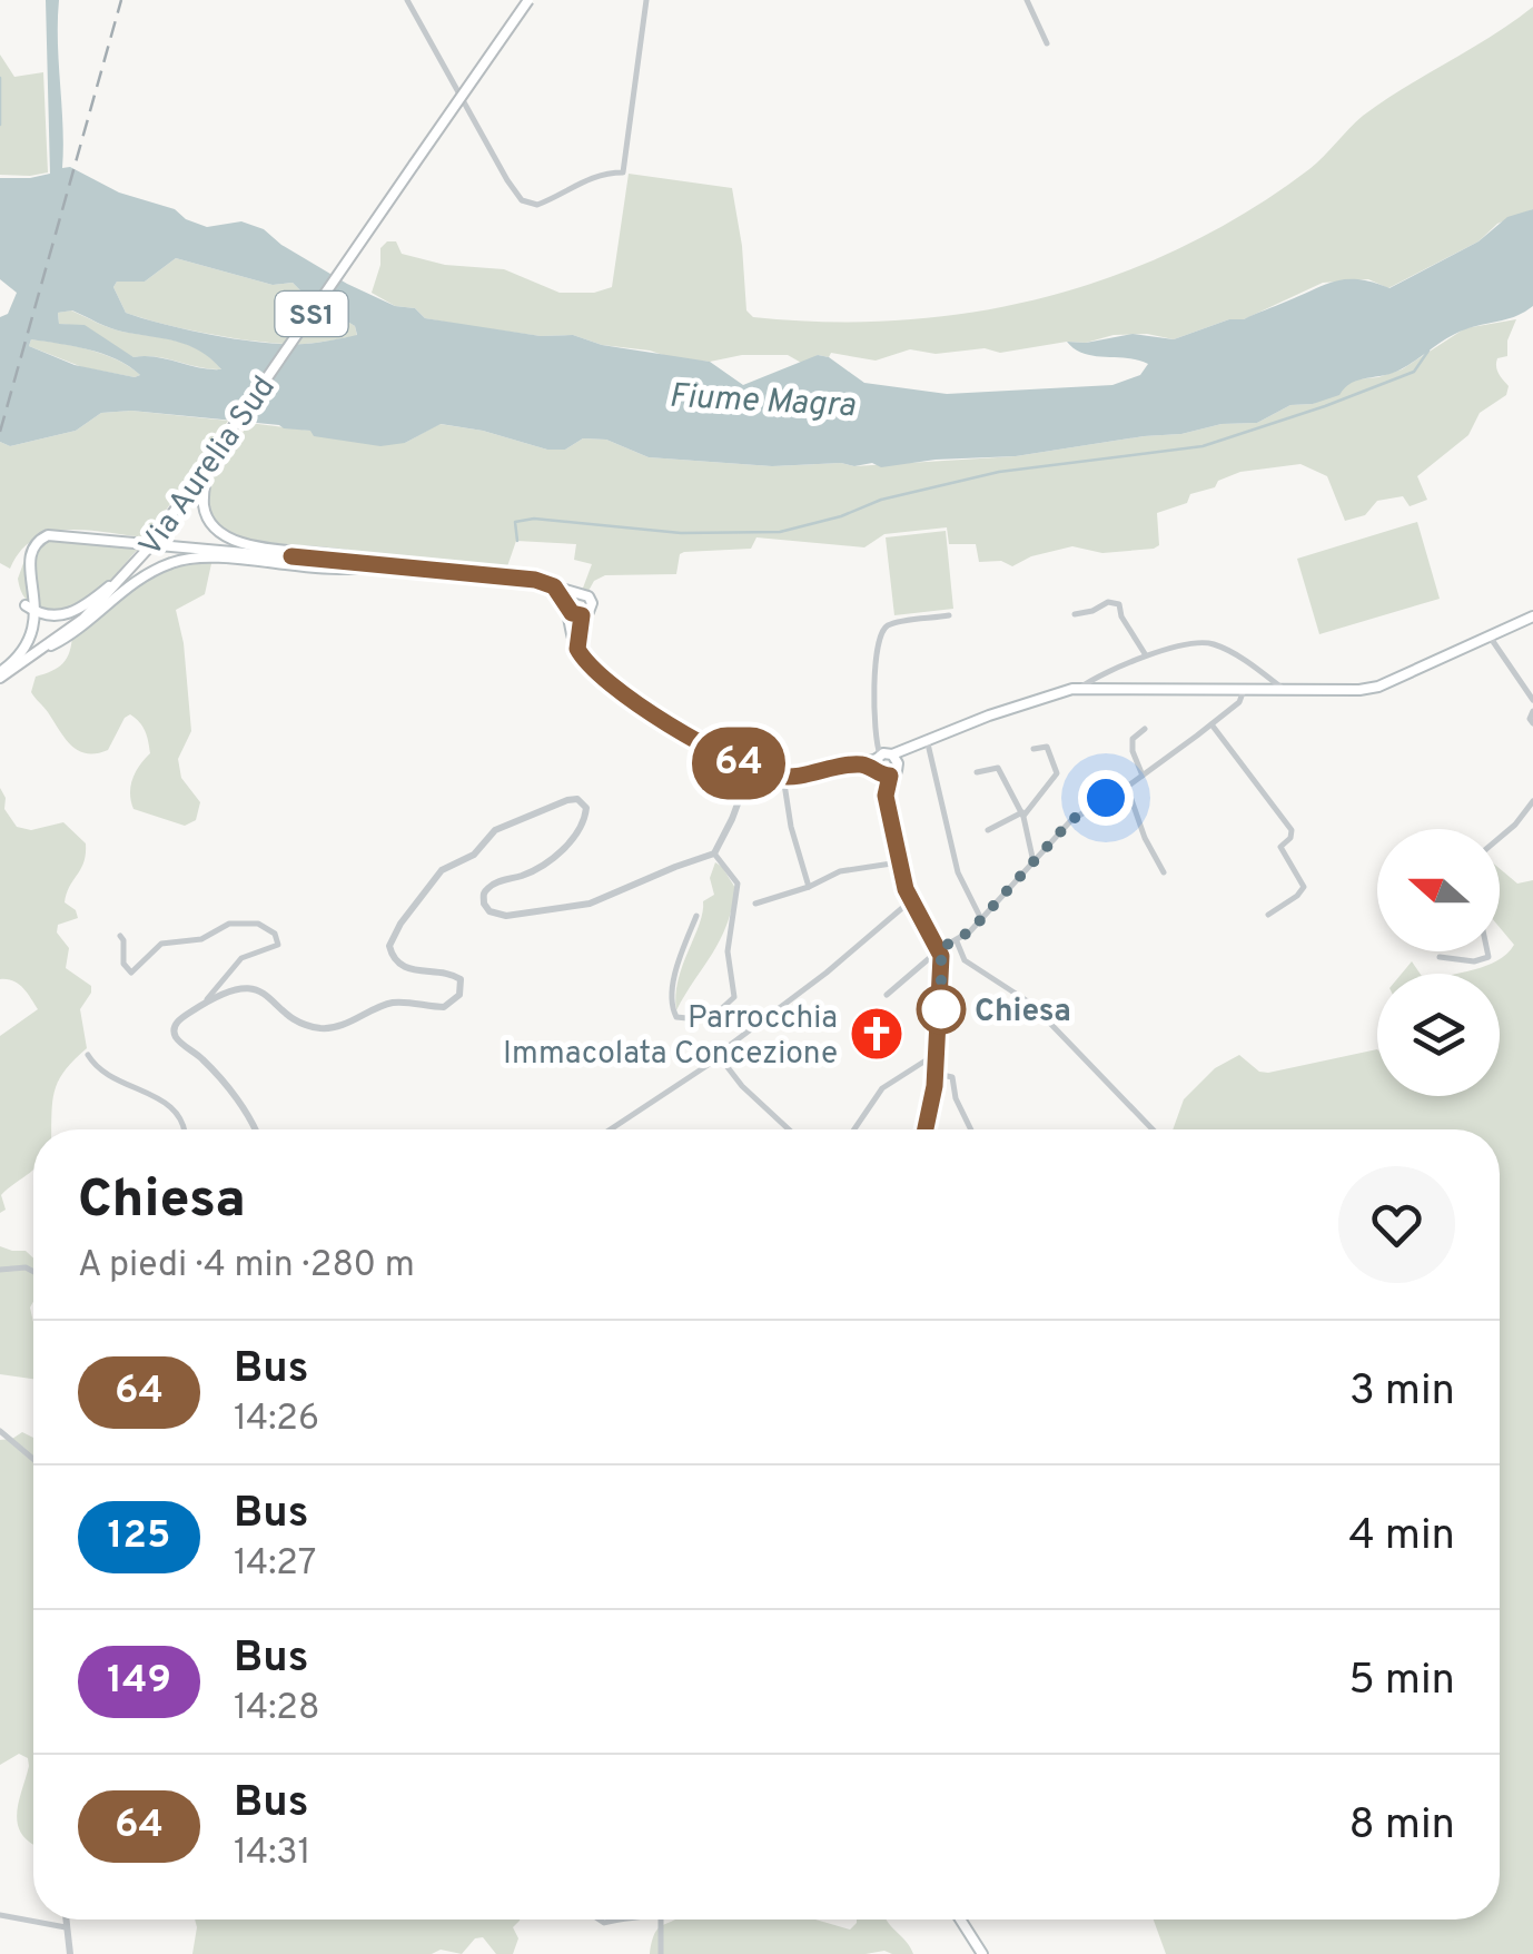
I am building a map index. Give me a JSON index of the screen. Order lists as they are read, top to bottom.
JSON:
{
  "streets": {
    "main road": ["SS1", "Via Aurelia Sud"]
  },
  "water": ["Fiume Magra"],
  "places": {
    "other": ["Chiesa"],
    "church": ["Parrocchia Immacolata Concezione"]
  },
  "lines": ["bus line 64"],
  "north": "left",
  "page": {
    "on_map": "64",
    "heading": ["Chiesa", "A piedi · 4 min · 280 m"],
    "list": [
      {
        "mark": "64",
        "name": "Bus",
        "note": "14:26",
        "value": "3 min"
      },
      {
        "mark": "125",
        "name": "Bus",
        "note": "14:27",
        "value": "4 min"
      },
      {
        "mark": "149",
        "name": "Bus",
        "note": "14:28",
        "value": "5 min"
      },
      {
        "mark": "64",
        "name": "Bus",
        "note": "14:31",
        "value": "8 min"
      }
    ]
  }
}
